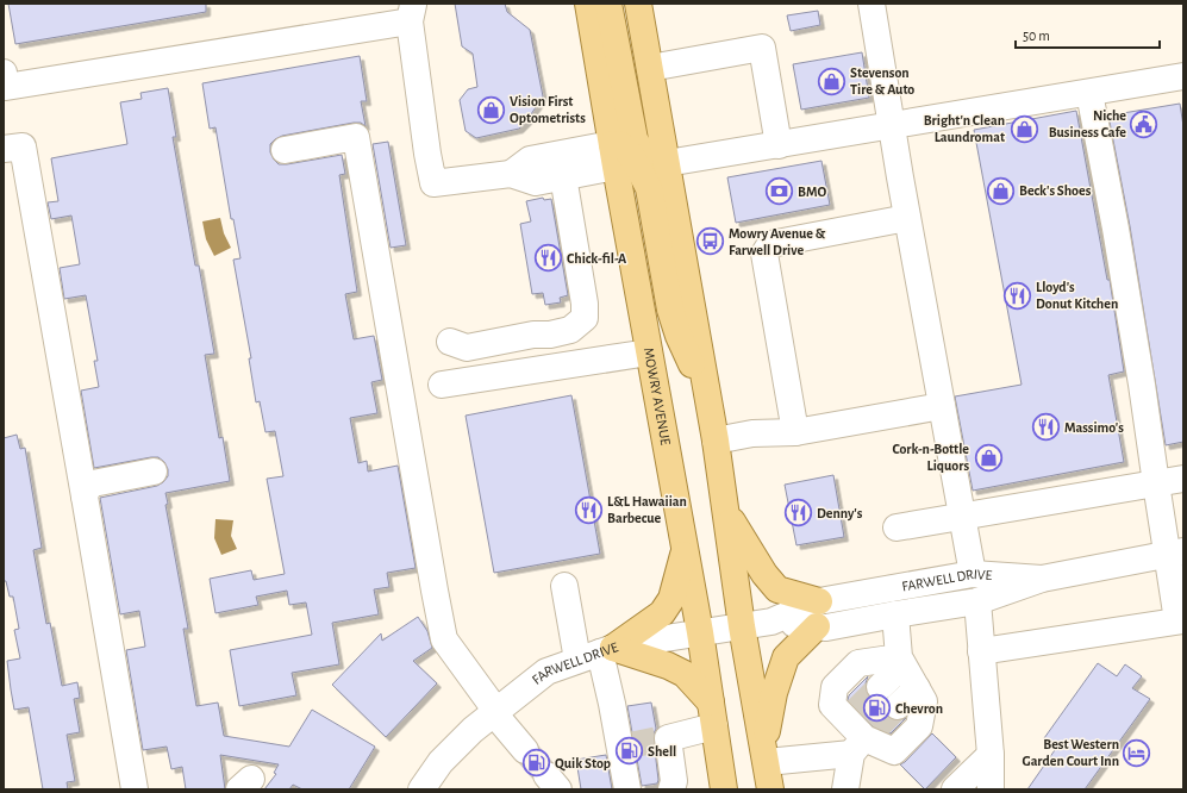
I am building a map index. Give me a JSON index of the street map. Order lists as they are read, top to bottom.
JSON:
{
  "streets": {
    "main road": ["MOWRY AVENUE"],
    "street": ["FARWELL DRIVE"]
  },
  "crossings": [
    ["MOWRY AVENUE", "FARWELL DRIVE"]
  ],
  "places": {
    "shop": [
      "Stevenson Tire & Auto",
      "Vision First Optometrists",
      "Bright'n Clean Laundromat",
      "Beck's Shoes",
      "Cork-n-Bottle Liquors"
    ],
    "public building": ["Niche Business Cafe"],
    "bank": ["BMO"],
    "bus stop": ["Mowry Avenue & Farwell Drive"],
    "restaurant": [
      "Chick-fil-A",
      "Lloyd's Donut Kitchen",
      "Massimo's",
      "L&L Hawaiian Barbecue",
      "Denny's"
    ],
    "fuel station": ["Chevron", "Shell", "Quik Stop"],
    "hotel": ["Best Western Garden Court Inn"]
  },
  "scale_bar": "50 m"
}
